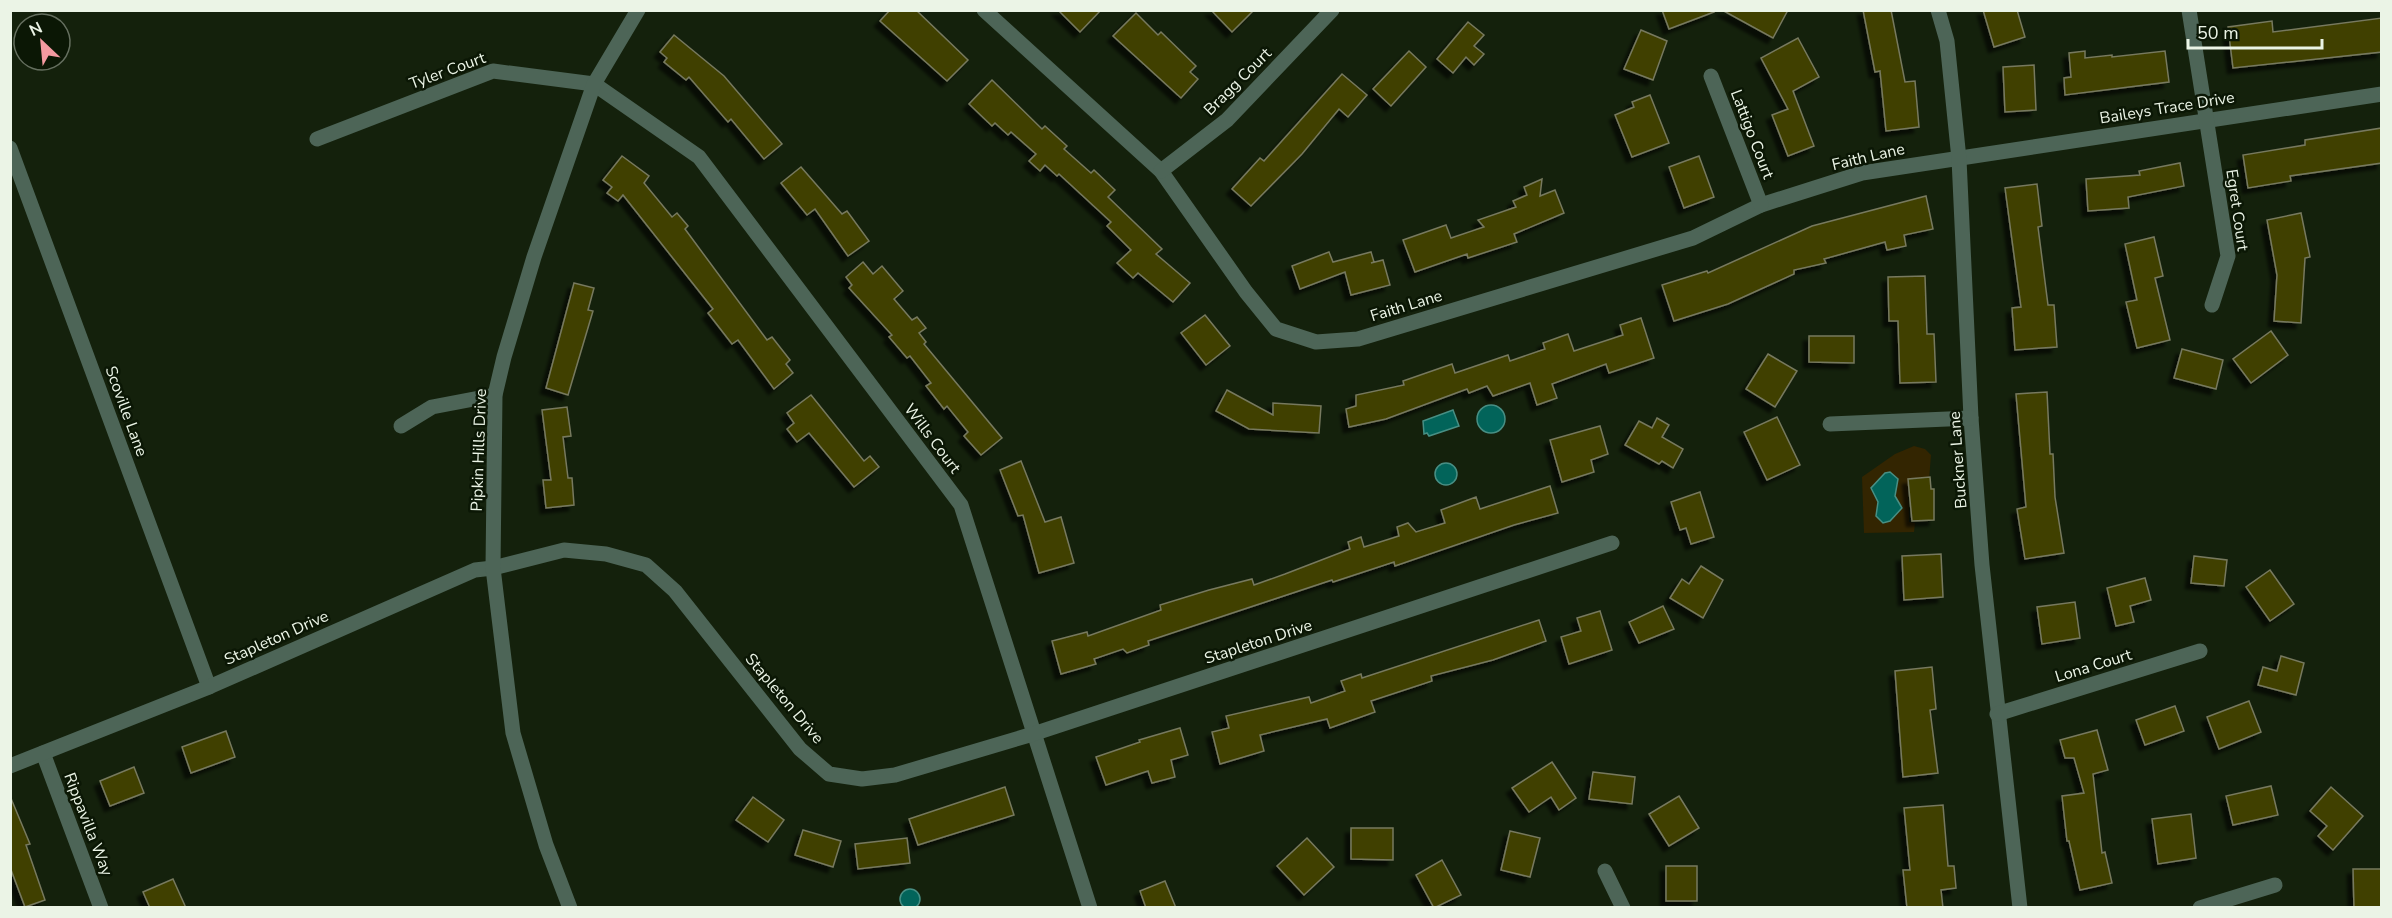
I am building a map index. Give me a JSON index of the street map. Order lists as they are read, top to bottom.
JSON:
{
  "streets": {
    "street": [
      "Tyler Court",
      "Bragg Court",
      "Baileys Trace Drive",
      "Lattigo Court",
      "Faith Lane",
      "Egret Court",
      "Scoville Lane",
      "Wills Court",
      "Pipkin Hills Drive",
      "Buckner Lane",
      "Stapleton Drive",
      "Lona Court",
      "Rippavilla Way"
    ]
  },
  "crossings": [
    ["Tyler Court", "Wills Court"],
    ["Tyler Court", "Pipkin Hills Drive"],
    ["Bragg Court", "Faith Lane"],
    ["Baileys Trace Drive", "Faith Lane"],
    ["Baileys Trace Drive", "Egret Court"],
    ["Baileys Trace Drive", "Buckner Lane"],
    ["Lattigo Court", "Faith Lane"],
    ["Faith Lane", "Buckner Lane"],
    ["Scoville Lane", "Stapleton Drive"],
    ["Wills Court", "Pipkin Hills Drive"],
    ["Wills Court", "Stapleton Drive"],
    ["Pipkin Hills Drive", "Stapleton Drive"],
    ["Buckner Lane", "Lona Court"],
    ["Stapleton Drive", "Rippavilla Way"]
  ],
  "scale_bar": "50 m",
  "north": "top left"
}
